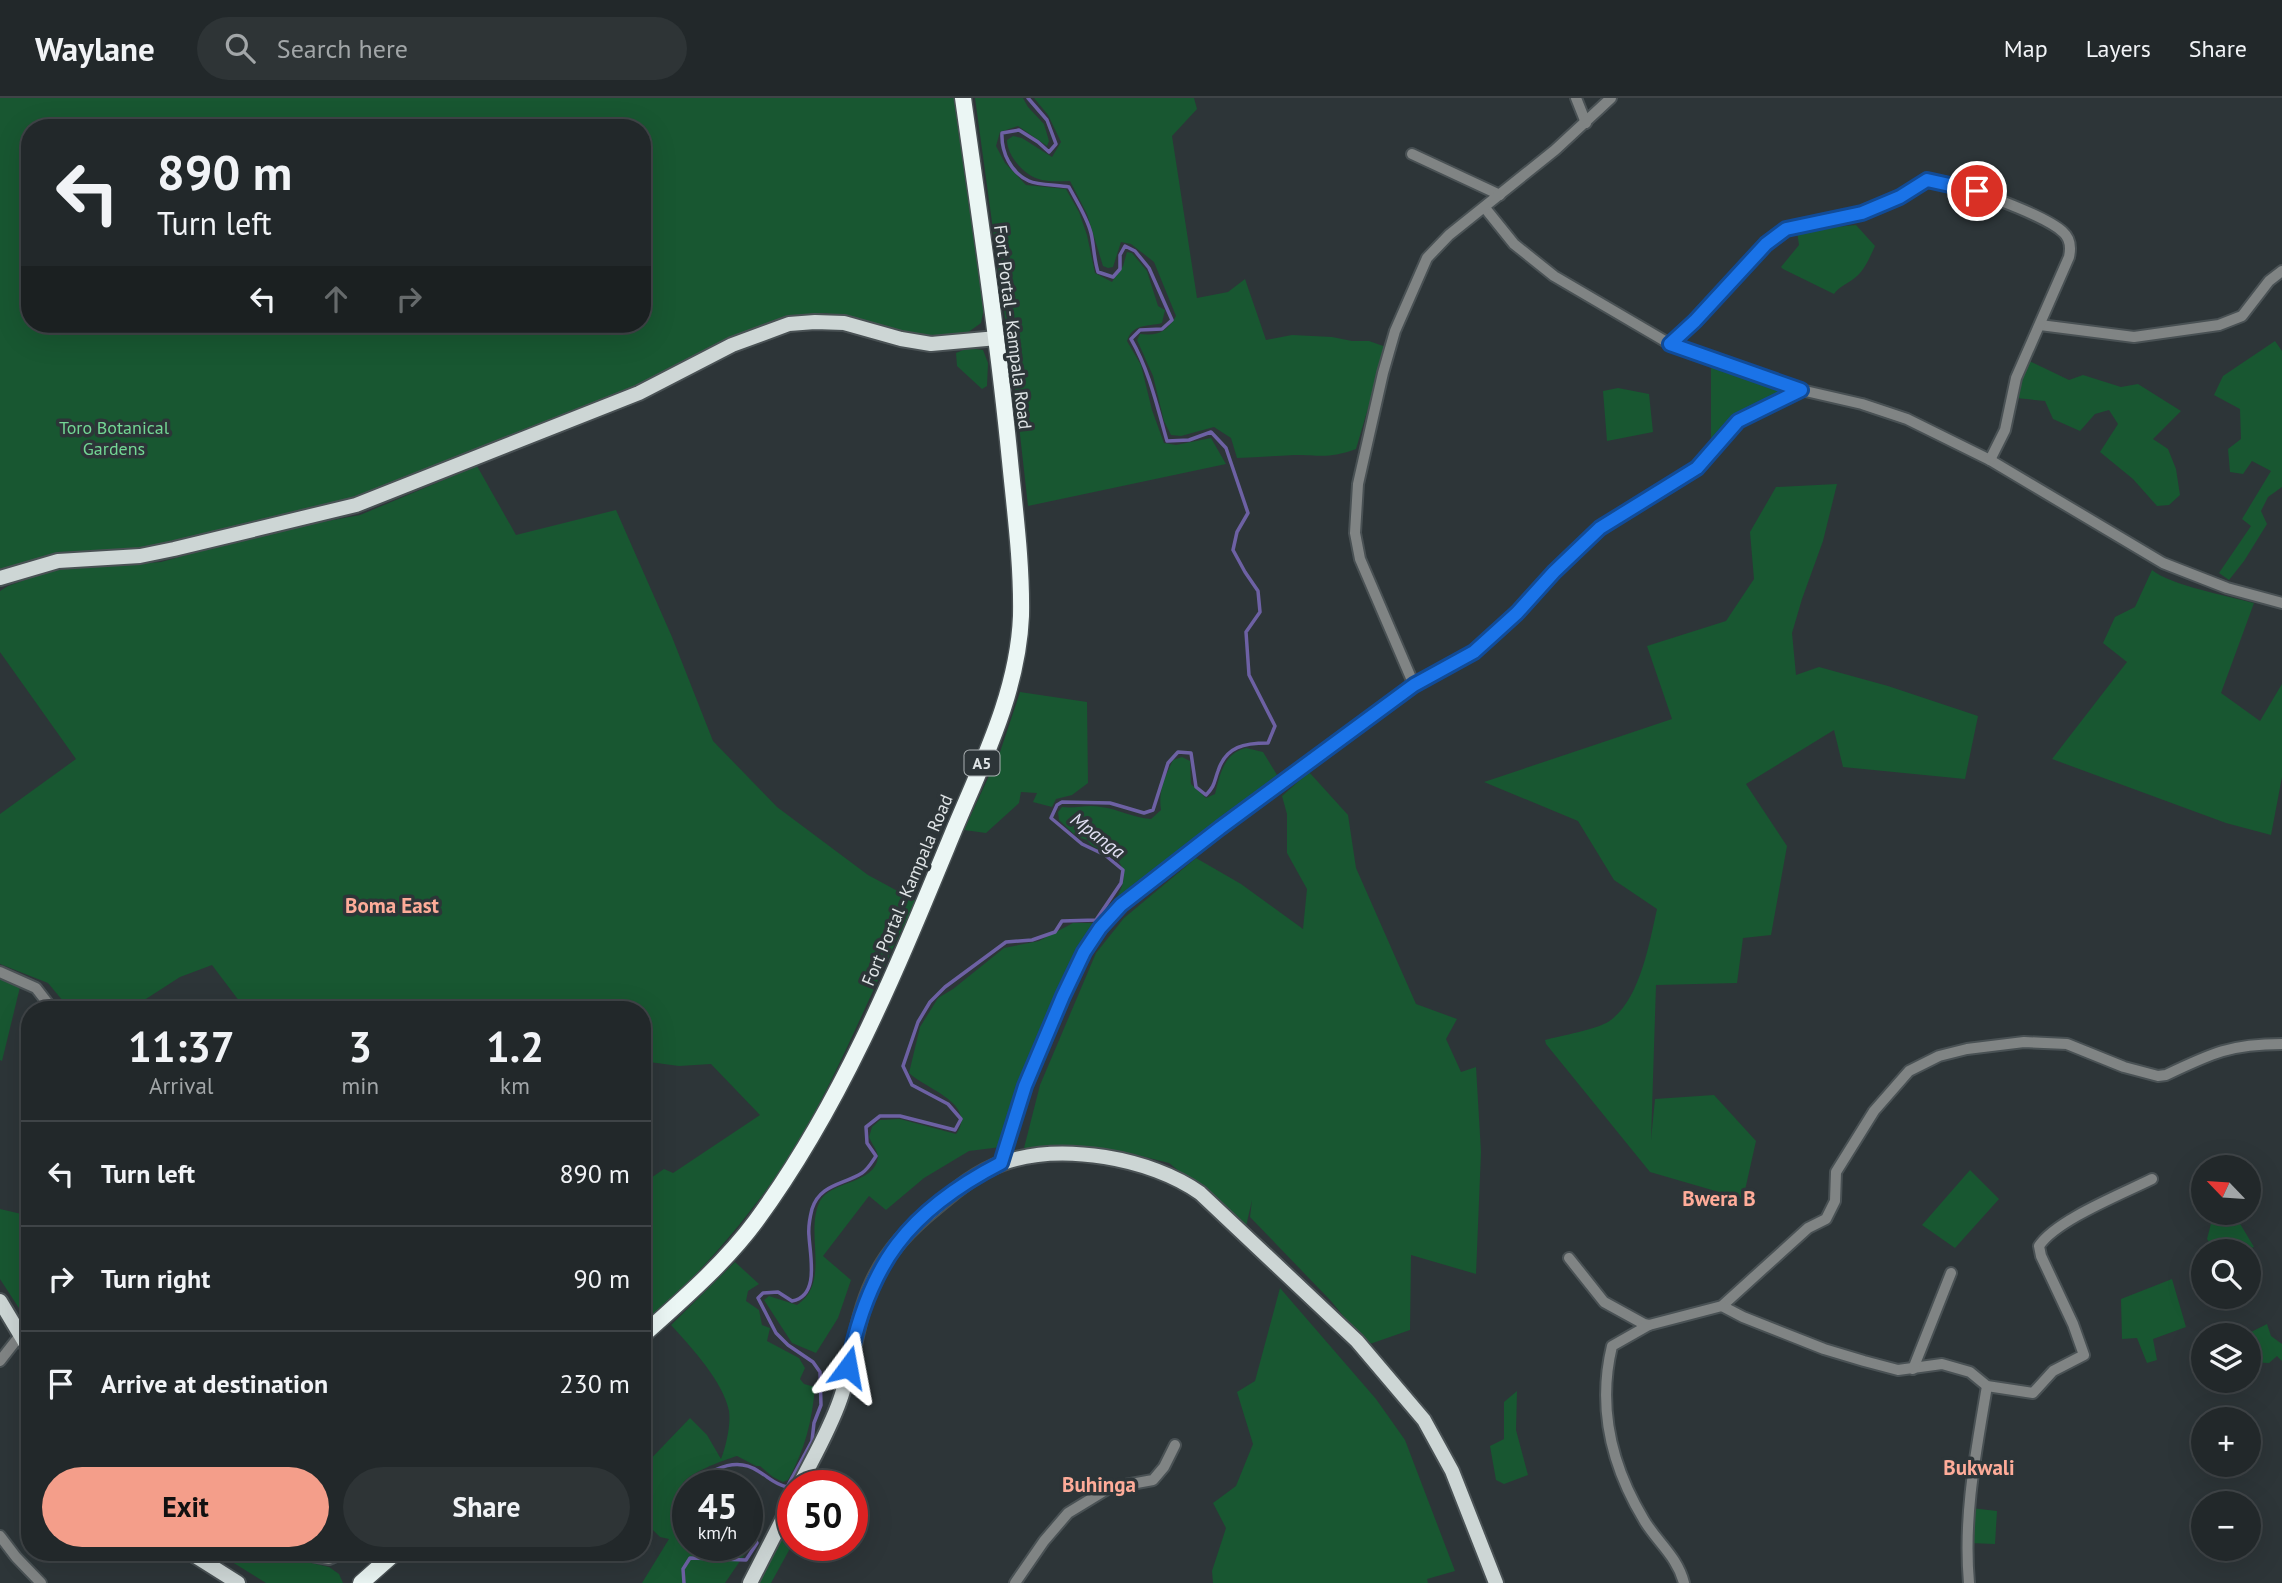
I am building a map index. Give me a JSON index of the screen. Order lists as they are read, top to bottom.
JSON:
{
  "streets": {
    "highway": ["Fort Portal - Kampala Road", "A5"]
  },
  "districts": [
    "Boma East",
    "Bwera B",
    "Bukwali",
    "Buhinga"
  ],
  "water": ["Mpanga"],
  "parks": ["Toro Botanical Gardens"],
  "north": "top left",
  "page": {
    "header": "Waylane",
    "search": "Search here",
    "nav": ["Map", "Layers", "Share"],
    "turn": ["890 m", "Turn left"],
    "eta": [
      "11:37",
      "Arrival",
      "3",
      "min",
      "1.2",
      "km"
    ],
    "list": [
      {
        "name": "Turn left",
        "value": "890 m"
      },
      {
        "name": "Turn right",
        "value": "90 m"
      },
      {
        "name": "Arrive at destination",
        "value": "230 m"
      }
    ],
    "map_buttons": ["+", "−"],
    "buttons": ["Exit", "Share"],
    "speed": "45 km/h",
    "limit": "50"
  }
}
